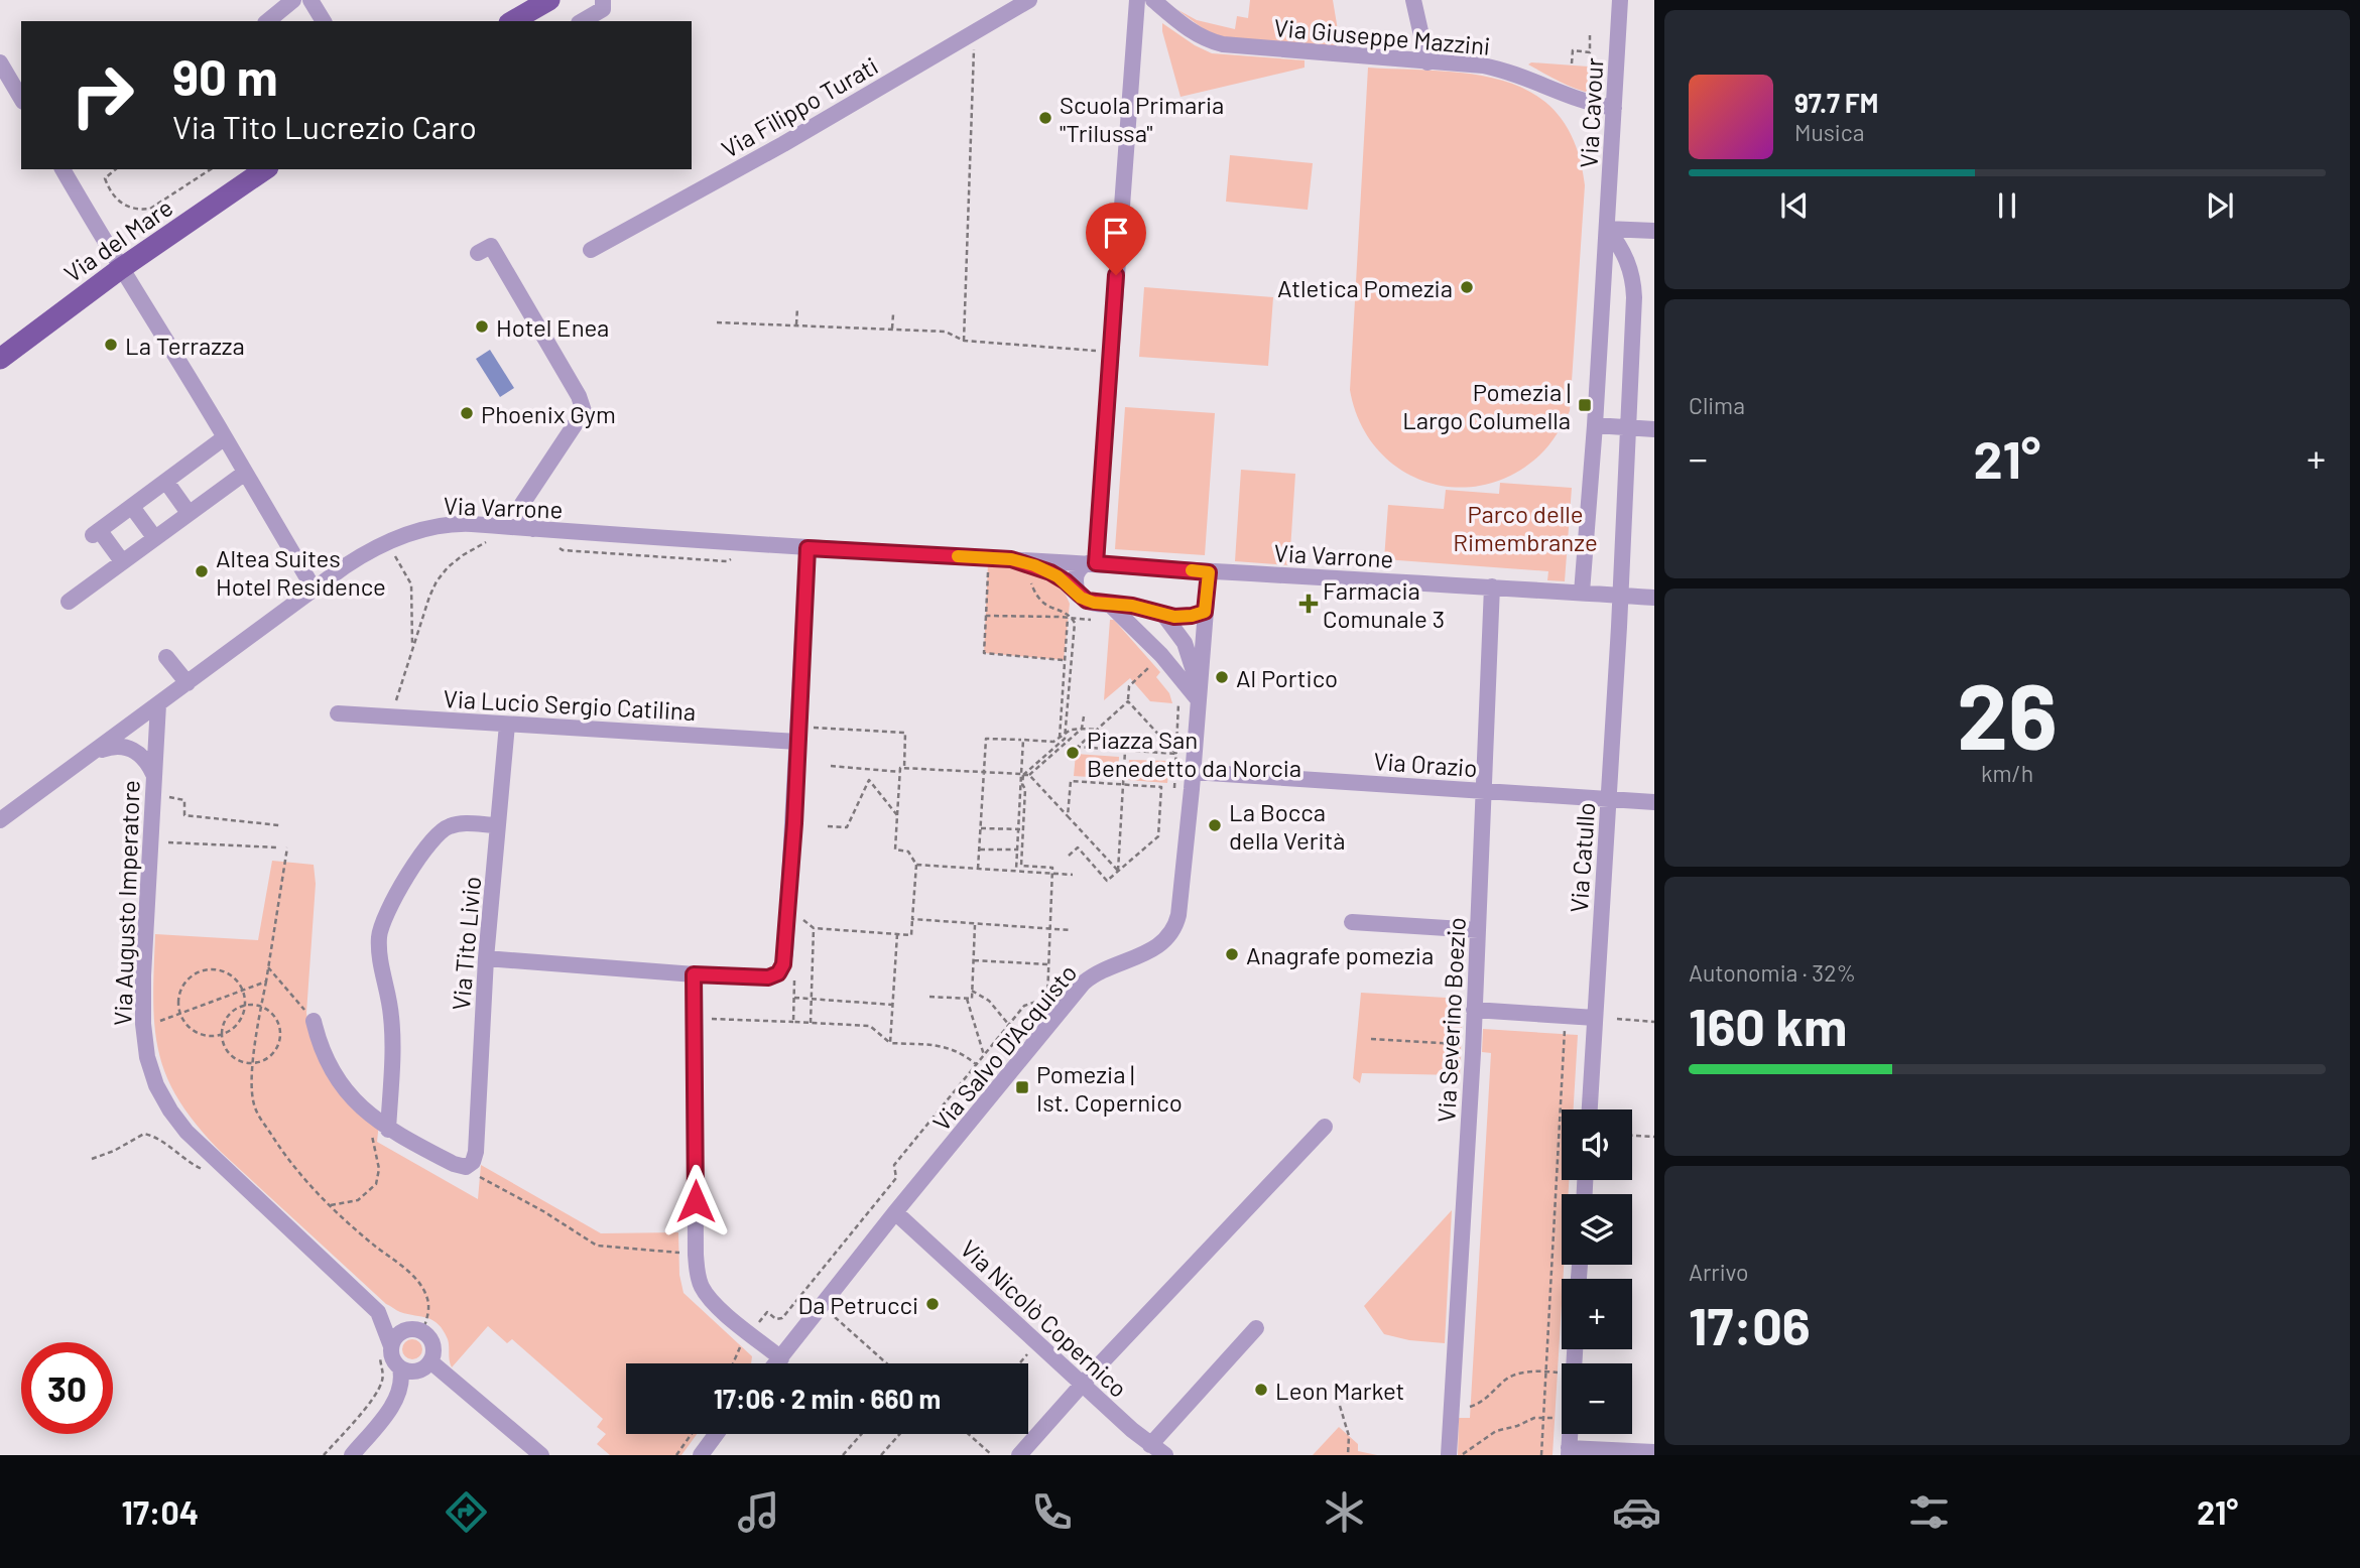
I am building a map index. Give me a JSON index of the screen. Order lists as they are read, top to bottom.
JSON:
{
  "streets": {
    "main road": ["Via del Mare"],
    "street": [
      "Via Giuseppe Mazzini",
      "Via Filippo Turati",
      "Via Cavour",
      "Via Varrone",
      "Via Lucio Sergio Catilina",
      "Via Orazio",
      "Via Catullo",
      "Via Augusto Imperatore",
      "Via Tito Livio",
      "Via Severino Boezio",
      "Via Salvo D'Acquisto",
      "Via Nicolò Copernico"
    ]
  },
  "crossings": [
    ["Via Giuseppe Mazzini", "Via Cavour"],
    ["Via Cavour", "Via Varrone"],
    ["Via Cavour", "Via Catullo"],
    ["Via Varrone", "Via Catullo"],
    ["Via Varrone", "Via Augusto Imperatore"],
    ["Via Varrone", "Via Severino Boezio"],
    ["Via Varrone", "Via Salvo D'Acquisto"],
    ["Via Lucio Sergio Catilina", "Via Tito Livio"],
    ["Via Orazio", "Via Catullo"],
    ["Via Orazio", "Via Severino Boezio"],
    ["Via Orazio", "Via Salvo D'Acquisto"],
    ["Via Salvo D'Acquisto", "Via Nicolò Copernico"]
  ],
  "parks": ["Parco delle Rimembranze"],
  "places": {
    "other": [
      "Scuola Primaria \"Trilussa\"",
      "Atletica Pomezia",
      "Hotel Enea",
      "La Terrazza",
      "Phoenix Gym",
      "Altea Suites Hotel Residence",
      "Al Portico",
      "Piazza San Benedetto da Norcia",
      "La Bocca della Verità",
      "Anagrafe pomezia",
      "Da Petrucci",
      "Leon Market"
    ],
    "transit": ["Pomezia | Largo Columella", "Pomezia | Ist. Copernico"],
    "health": ["Farmacia Comunale 3"]
  },
  "page": {
    "turn": ["90 m", "Via Tito Lucrezio Caro"],
    "song": ["97.7 FM", "Musica"],
    "tile": [
      "Clima",
      ["26", "km/h"],
      ["Autonomia · 32%", "160 km"],
      ["Arrivo", "17:06"]
    ],
    "heat": ["−", "21°", "+"],
    "map_buttons": ["+", "−"],
    "limit": "30",
    "trip": "17:06 · 2 min · 660 m",
    "tabs": ["17:04", "21°"]
  }
}
